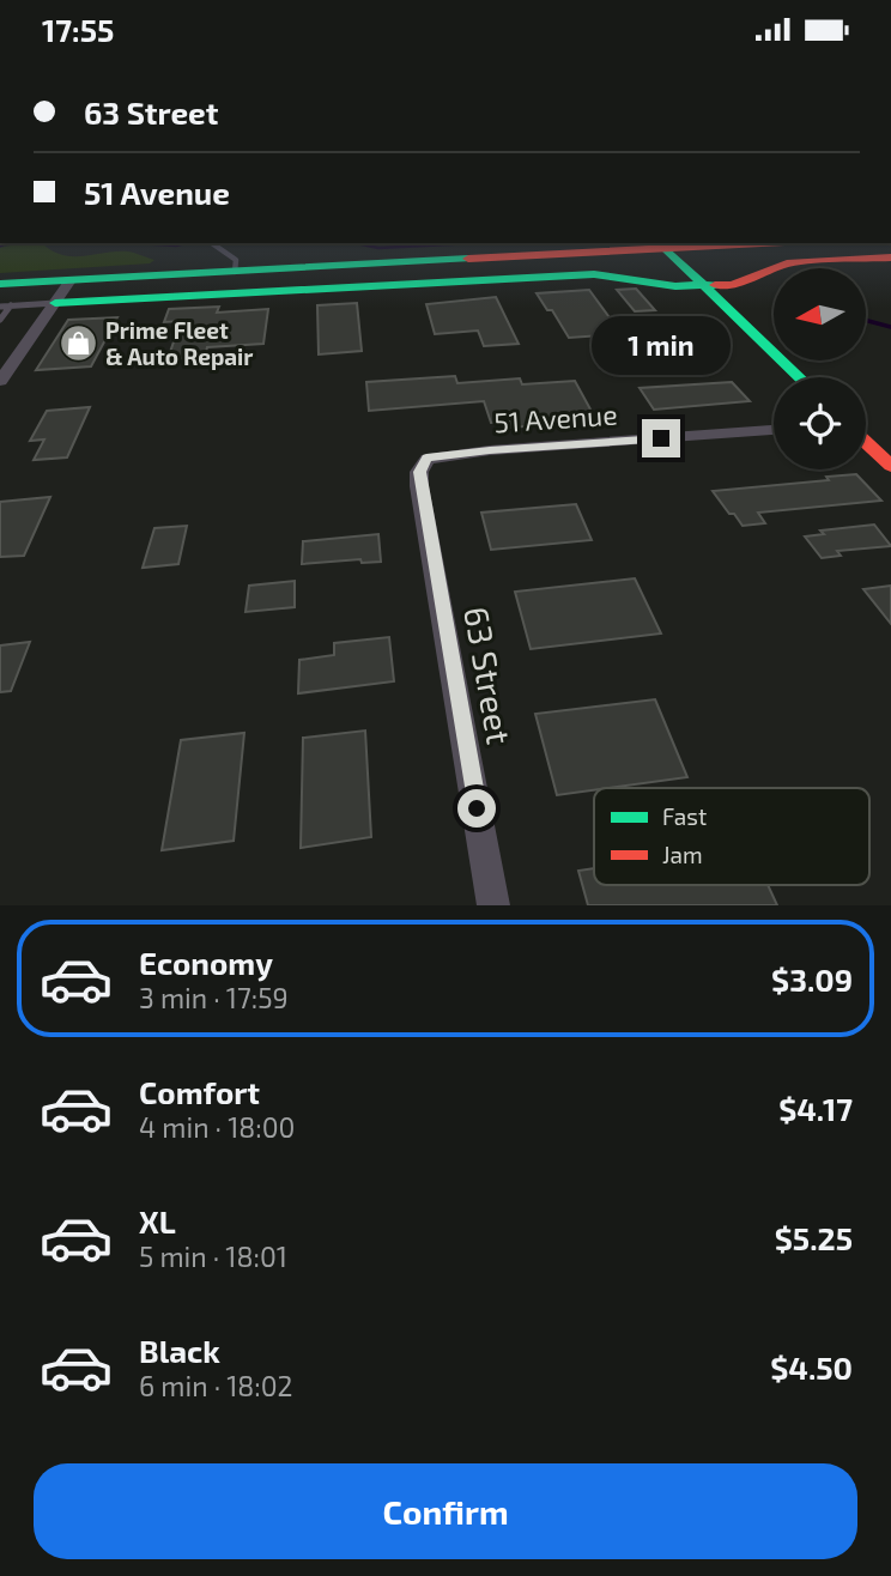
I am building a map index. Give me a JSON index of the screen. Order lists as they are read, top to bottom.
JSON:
{
  "streets": {
    "street": ["51 Avenue", "63 Street"]
  },
  "crossings": [
    ["51 Avenue", "63 Street"]
  ],
  "places": {
    "shop": ["Prime Fleet & Auto Repair"]
  },
  "legend": ["Fast", "Jam"],
  "north": "left",
  "page": {
    "status": "17:55",
    "banner": ["63 Street", "51 Avenue"],
    "bubble": "1 min",
    "list": [
      {
        "name": "Economy",
        "note": "3 min · 17:59",
        "value": "$3.09"
      },
      {
        "name": "Comfort",
        "note": "4 min · 18:00",
        "value": "$4.17"
      },
      {
        "name": "XL",
        "note": "5 min · 18:01",
        "value": "$5.25"
      },
      {
        "name": "Black",
        "note": "6 min · 18:02",
        "value": "$4.50"
      }
    ],
    "buttons": "Confirm"
  }
}
